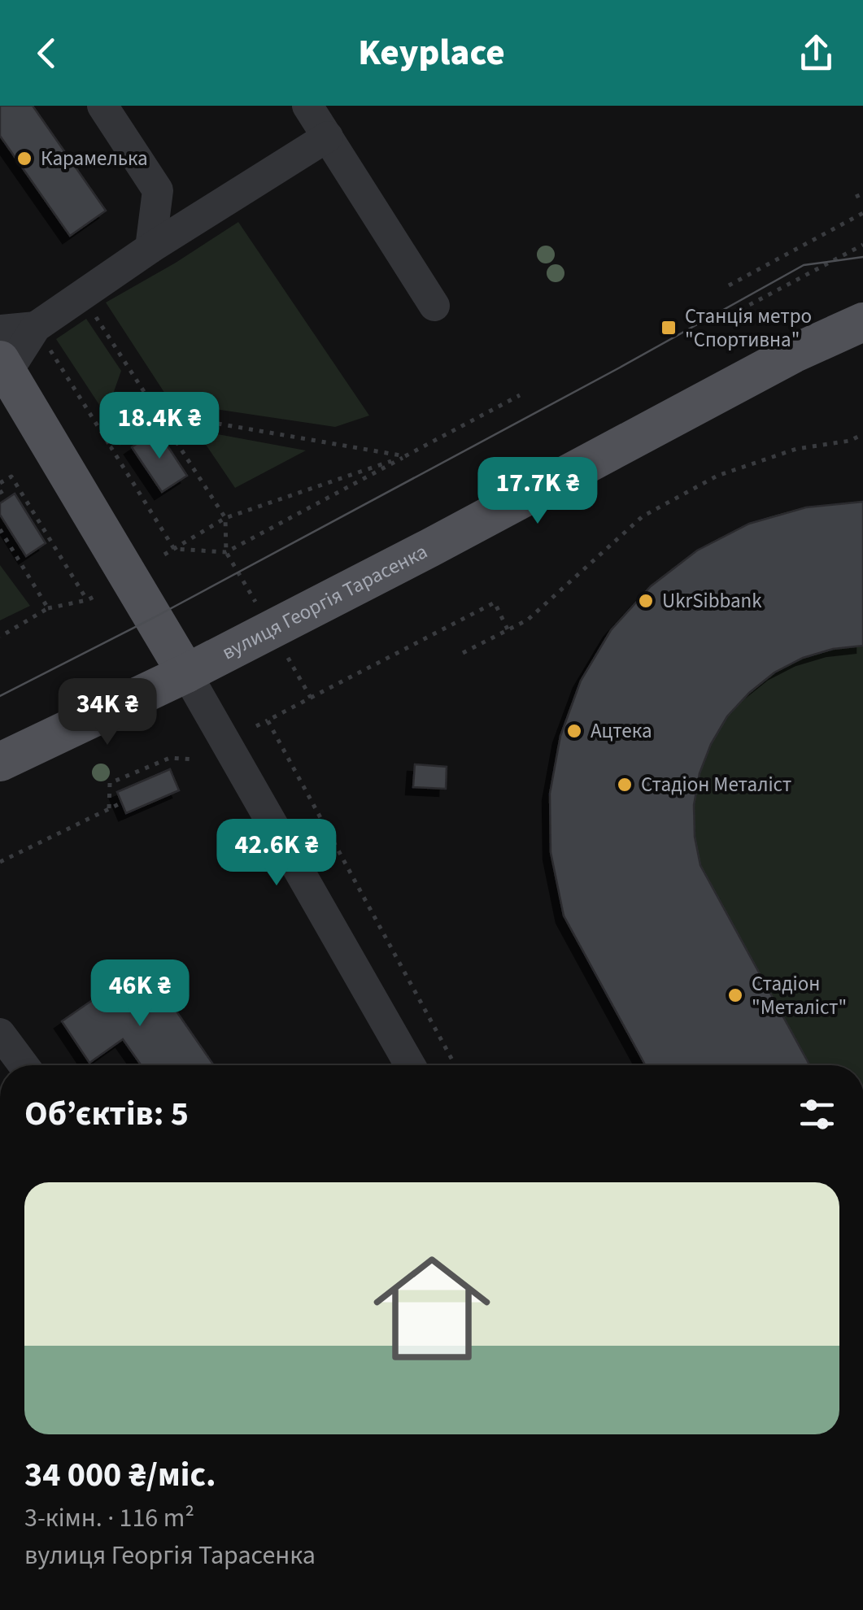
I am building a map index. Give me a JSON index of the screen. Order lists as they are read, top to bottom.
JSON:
{
  "streets": {
    "main road": ["вулиця Георгія Тарасенка"]
  },
  "places": {
    "other": [
      "Карамелька",
      "UkrSibbank",
      "Ацтека",
      "Стадіон Металіст",
      "Стадіон \"Металіст\""
    ],
    "transit": ["Станція метро \"Спортивна\""]
  },
  "page": {
    "header": "Keyplace",
    "price": [
      "18.4K ₴",
      "17.7K ₴",
      "34K ₴",
      "42.6K ₴",
      "46K ₴"
    ],
    "heading": "Об’єктів: 5",
    "list": [
      {
        "name": "34 000 ₴/міс.",
        "note": "3-кімн. · 116 m² · вулиця Георгія Тарасенка"
      }
    ]
  }
}
